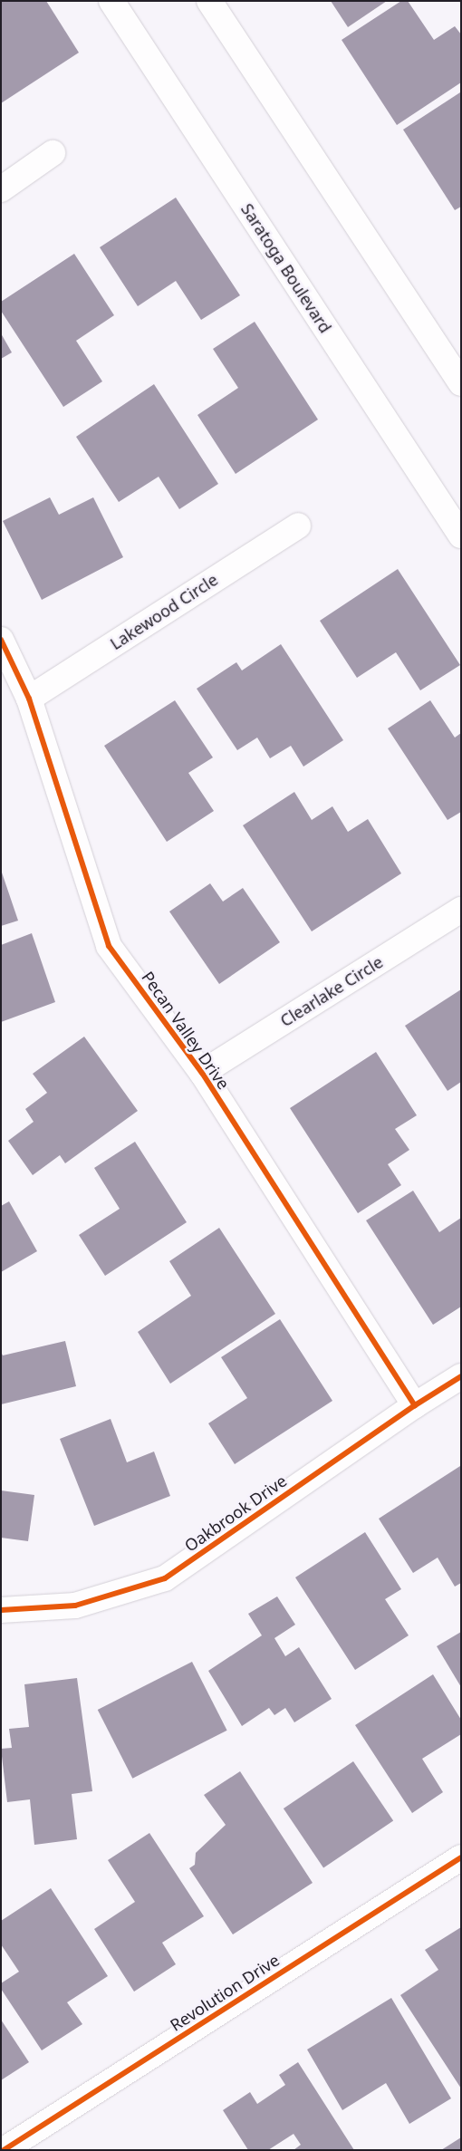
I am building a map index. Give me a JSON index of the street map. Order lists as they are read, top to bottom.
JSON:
{
  "streets": {
    "street": [
      "Saratoga Boulevard",
      "Lakewood Circle",
      "Clearlake Circle",
      "Pecan Valley Drive",
      "Oakbrook Drive",
      "Revolution Drive"
    ]
  },
  "crossings": [
    ["Lakewood Circle", "Pecan Valley Drive"],
    ["Clearlake Circle", "Pecan Valley Drive"],
    ["Pecan Valley Drive", "Oakbrook Drive"]
  ]
}
